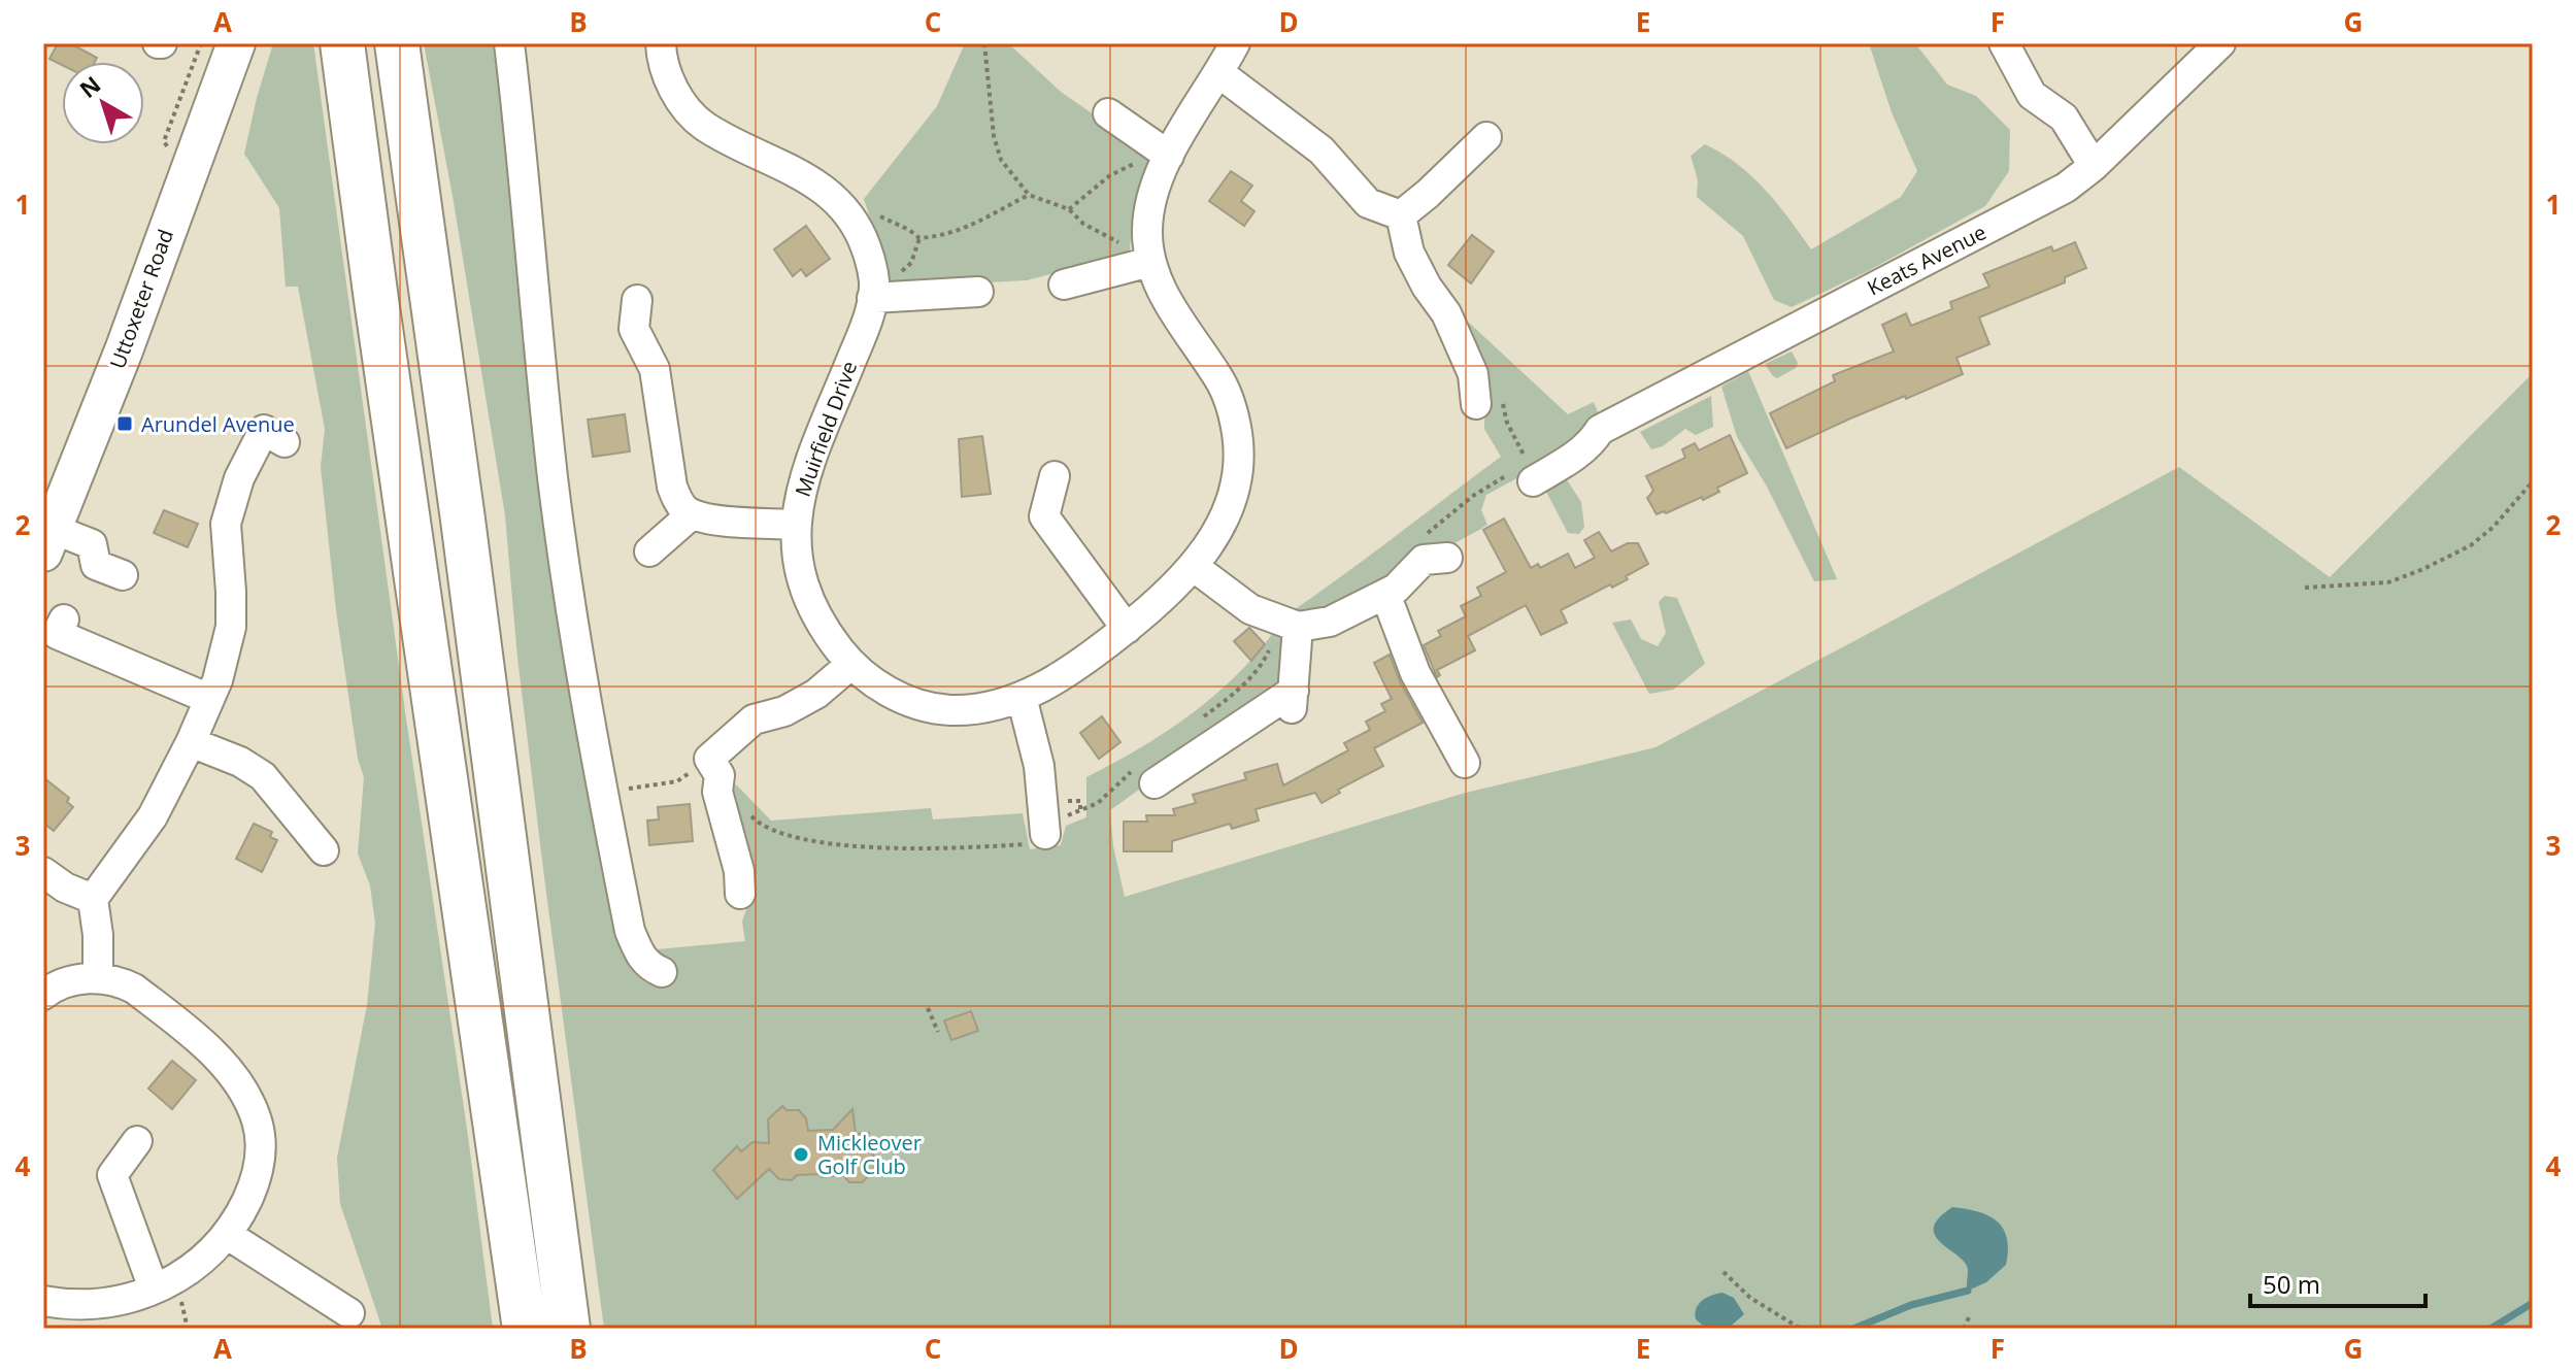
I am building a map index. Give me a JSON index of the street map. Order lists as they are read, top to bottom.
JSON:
{
  "streets": {
    "main road": ["Uttoxeter Road"],
    "street": ["Keats Avenue", "Muirfield Drive"]
  },
  "places": {
    "transit": ["Arundel Avenue"],
    "other": ["Mickleover Golf Club"]
  },
  "scale_bar": "50 m",
  "north": "top left",
  "grid": {
    "columns": [
      "A",
      "B",
      "C",
      "D",
      "E",
      "F",
      "G"
    ],
    "rows": [
      "1",
      "2",
      "3",
      "4"
    ]
  }
}
